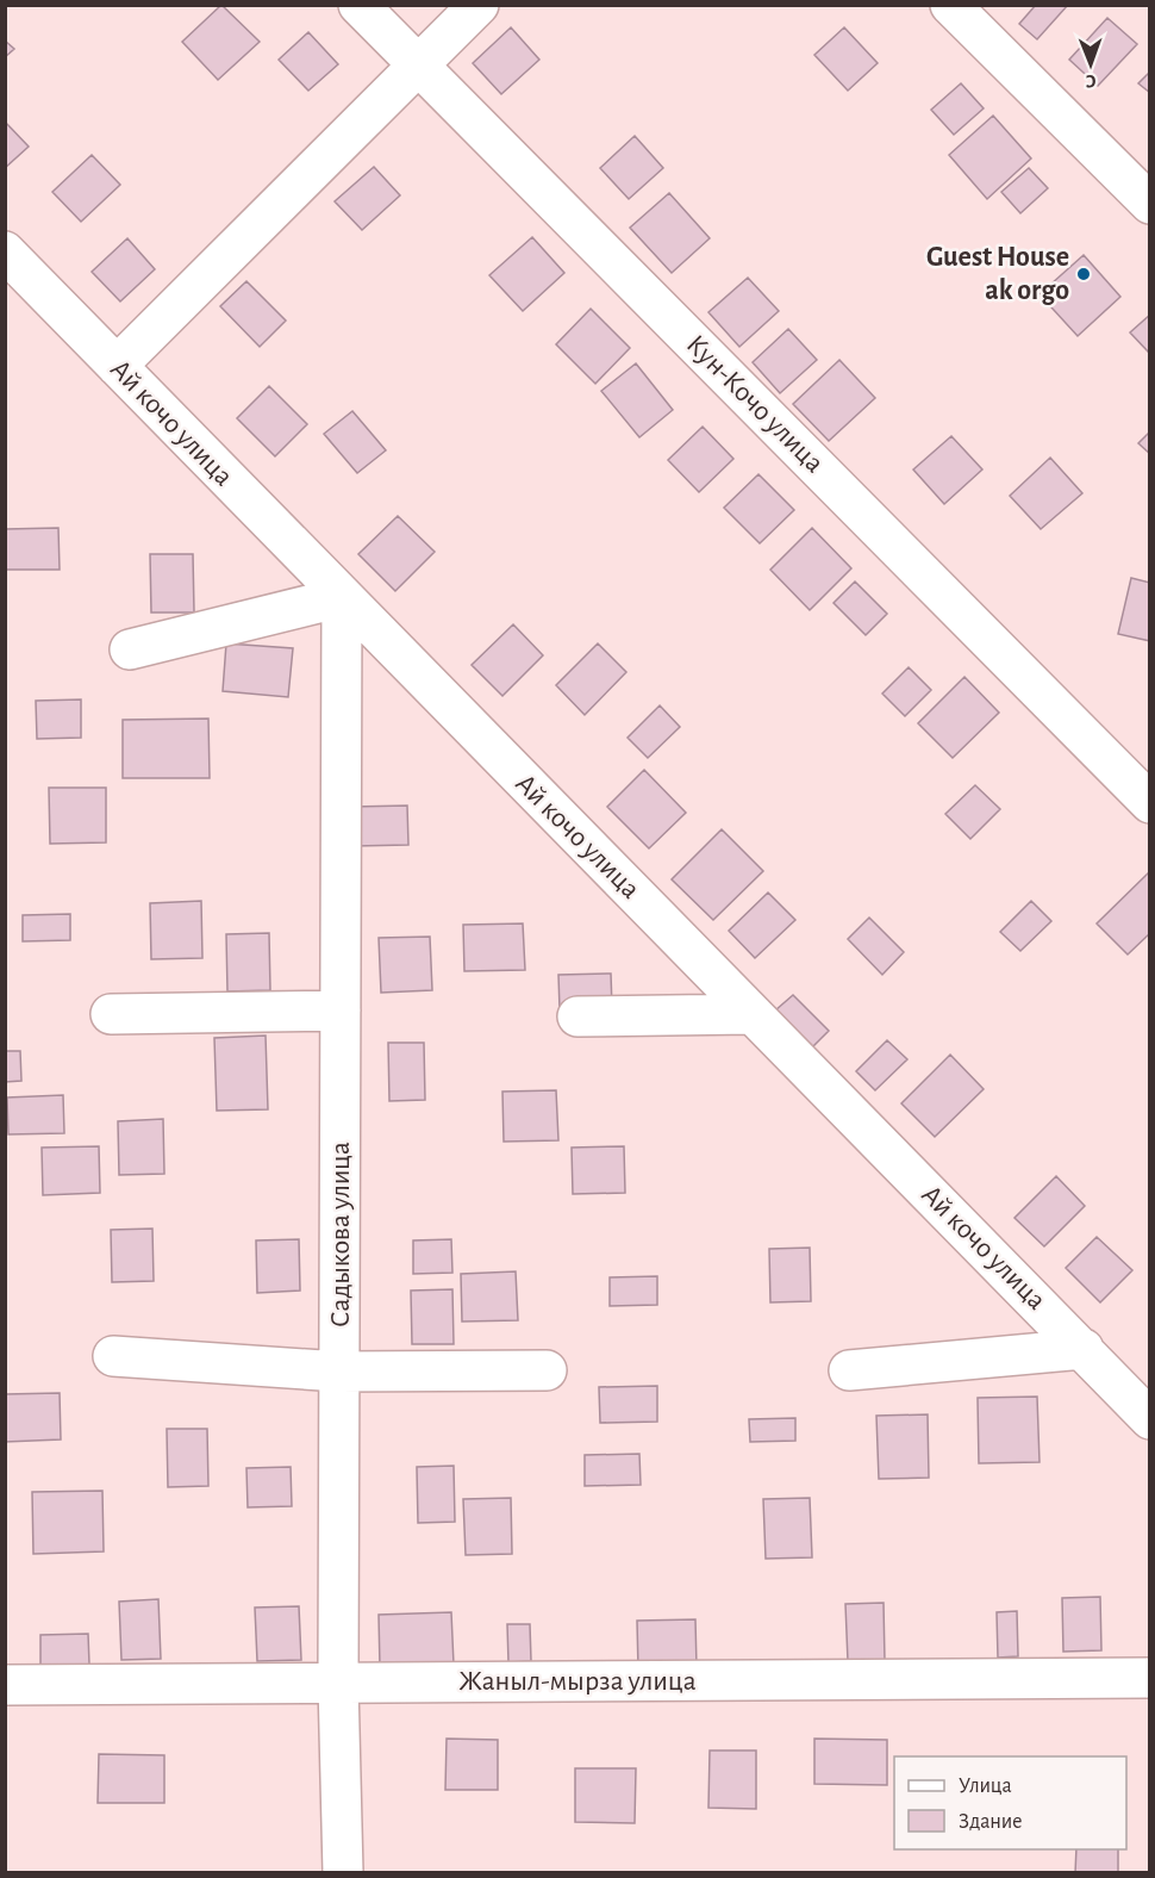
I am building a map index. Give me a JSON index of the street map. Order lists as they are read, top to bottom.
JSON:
{
  "streets": {
    "street": [
      "Кун-Кочо улица",
      "Ай кочо улица",
      "Садыкова улица",
      "Жаныл-мырза улица"
    ]
  },
  "crossings": [
    ["Ай кочо улица", "Садыкова улица"],
    ["Садыкова улица", "Жаныл-мырза улица"]
  ],
  "places": ["Guest House ak orgo"],
  "legend": ["Улица", "Здание"],
  "north": "bottom"
}
